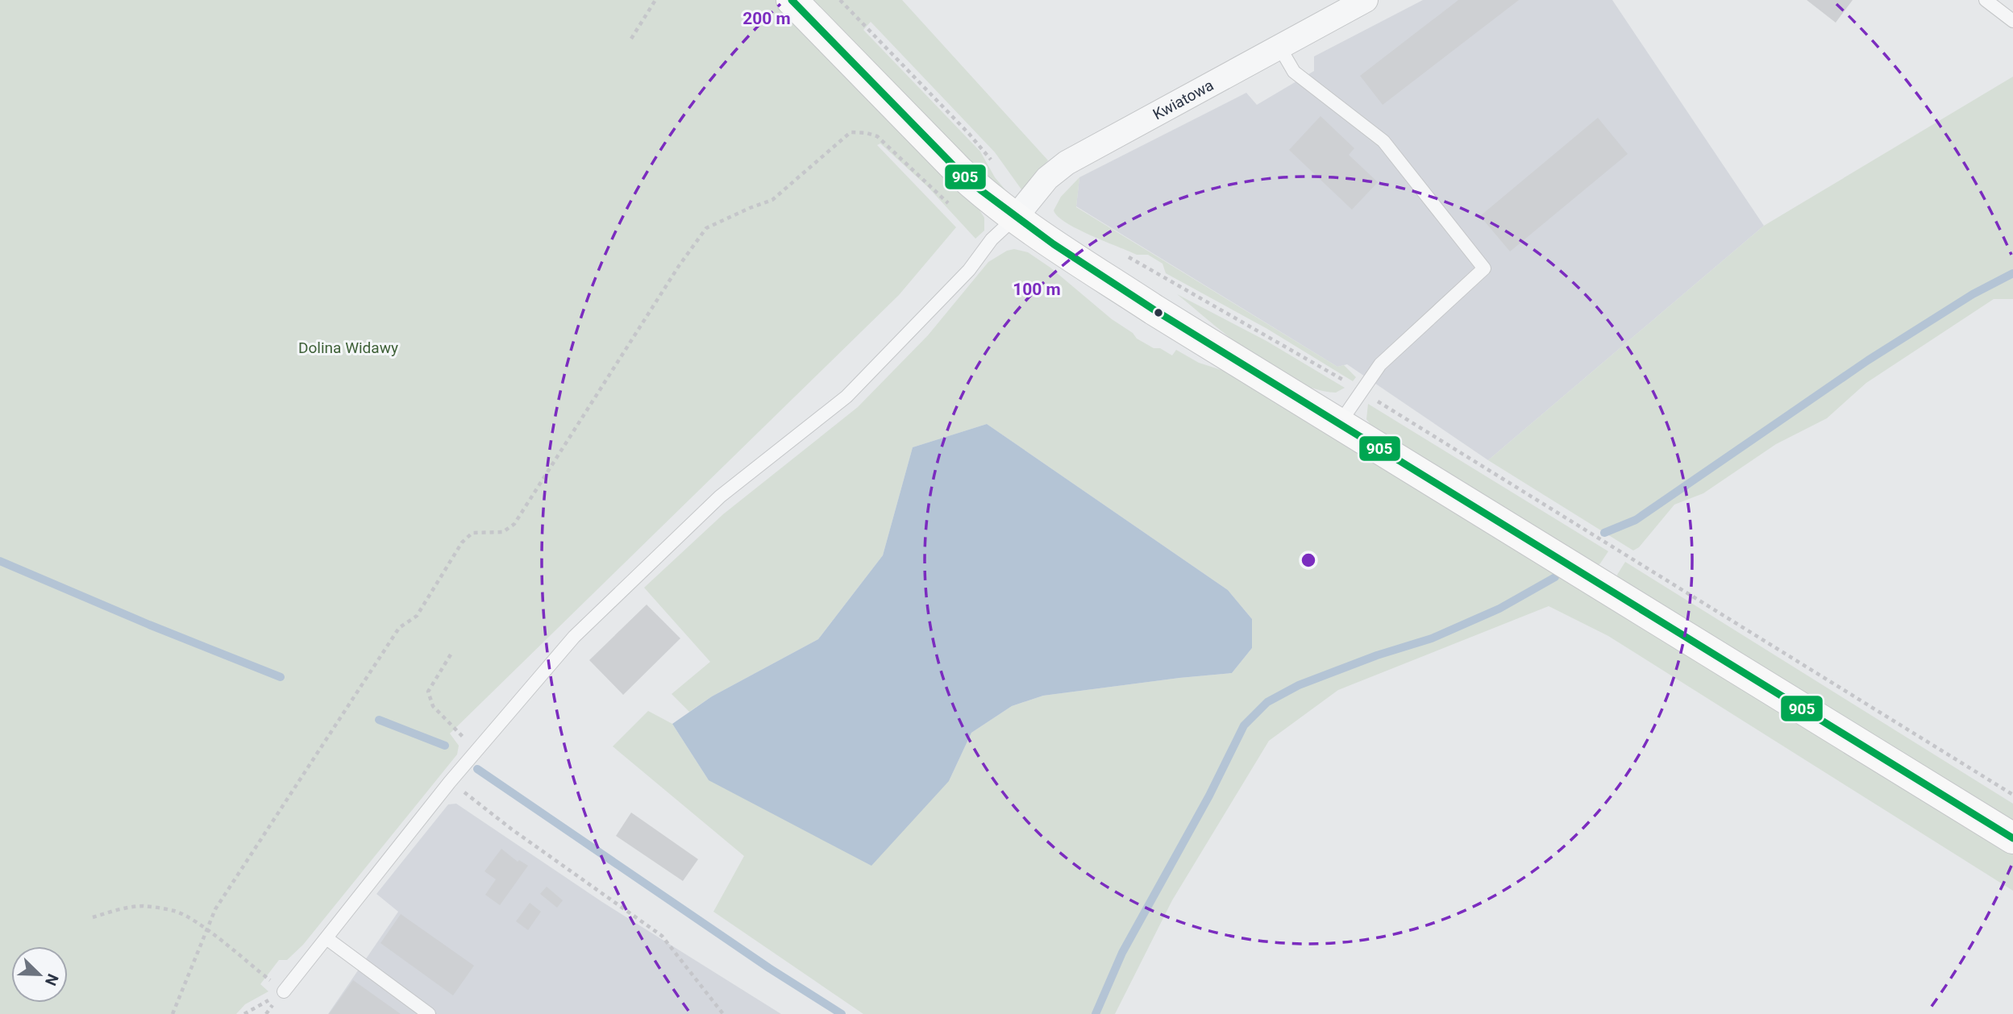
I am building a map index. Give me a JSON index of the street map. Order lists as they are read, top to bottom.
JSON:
{
  "streets": {
    "street": ["Kwiatowa"]
  },
  "parks": ["Dolina Widawy"],
  "lines": ["transit line 905"],
  "north": "bottom right",
  "rings": ["200 m", "100 m"]
}
